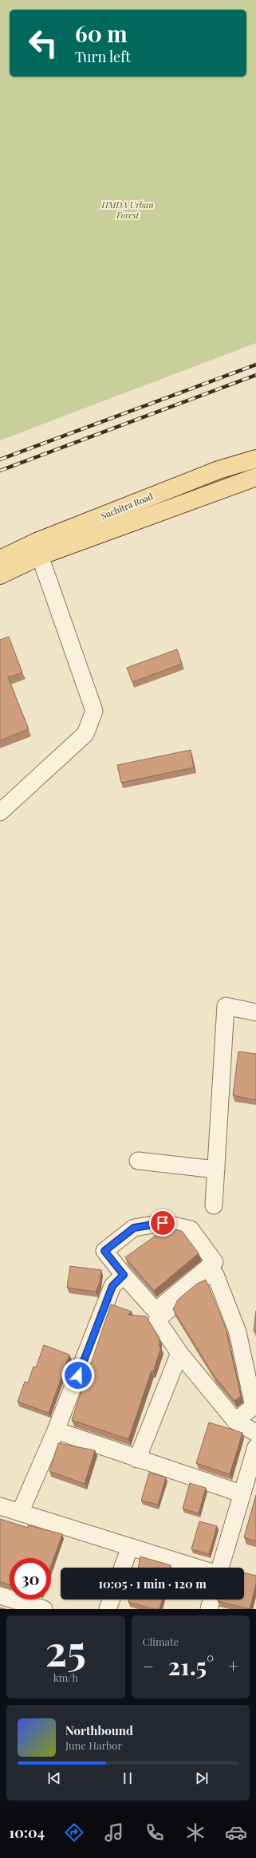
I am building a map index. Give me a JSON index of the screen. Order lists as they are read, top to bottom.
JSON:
{
  "streets": {
    "main road": ["Suchitra Road"]
  },
  "parks": ["HMDA Urban Forest"],
  "page": {
    "turn": ["60 m", "Turn left"],
    "limit": "30",
    "trip": "10:05 · 1 min · 120 m",
    "tile": [
      ["25", "km/h"],
      "Climate"
    ],
    "heat": ["−", "21.5°", "+"],
    "song": ["Northbound", "June Harbor"],
    "tabs": "10:04"
  }
}
